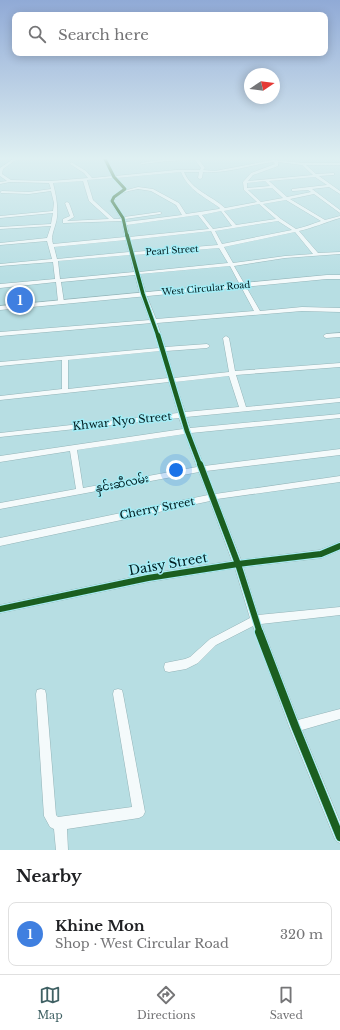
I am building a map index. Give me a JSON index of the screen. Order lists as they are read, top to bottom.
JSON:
{
  "streets": {
    "street": [
      "Pearl Street",
      "West Circular Road",
      "Khwar Nyo Street",
      "နှင်းဆီလမ်း",
      "Cherry Street",
      "Daisy Street"
    ]
  },
  "north": "right",
  "page": {
    "search": "Search here",
    "pins": "1",
    "heading": "Nearby",
    "list": [
      {
        "mark": "1",
        "name": "Khine Mon",
        "note": "Shop · West Circular Road",
        "value": "320 m"
      }
    ],
    "nav": ["Map", "Directions", "Saved"]
  }
}
